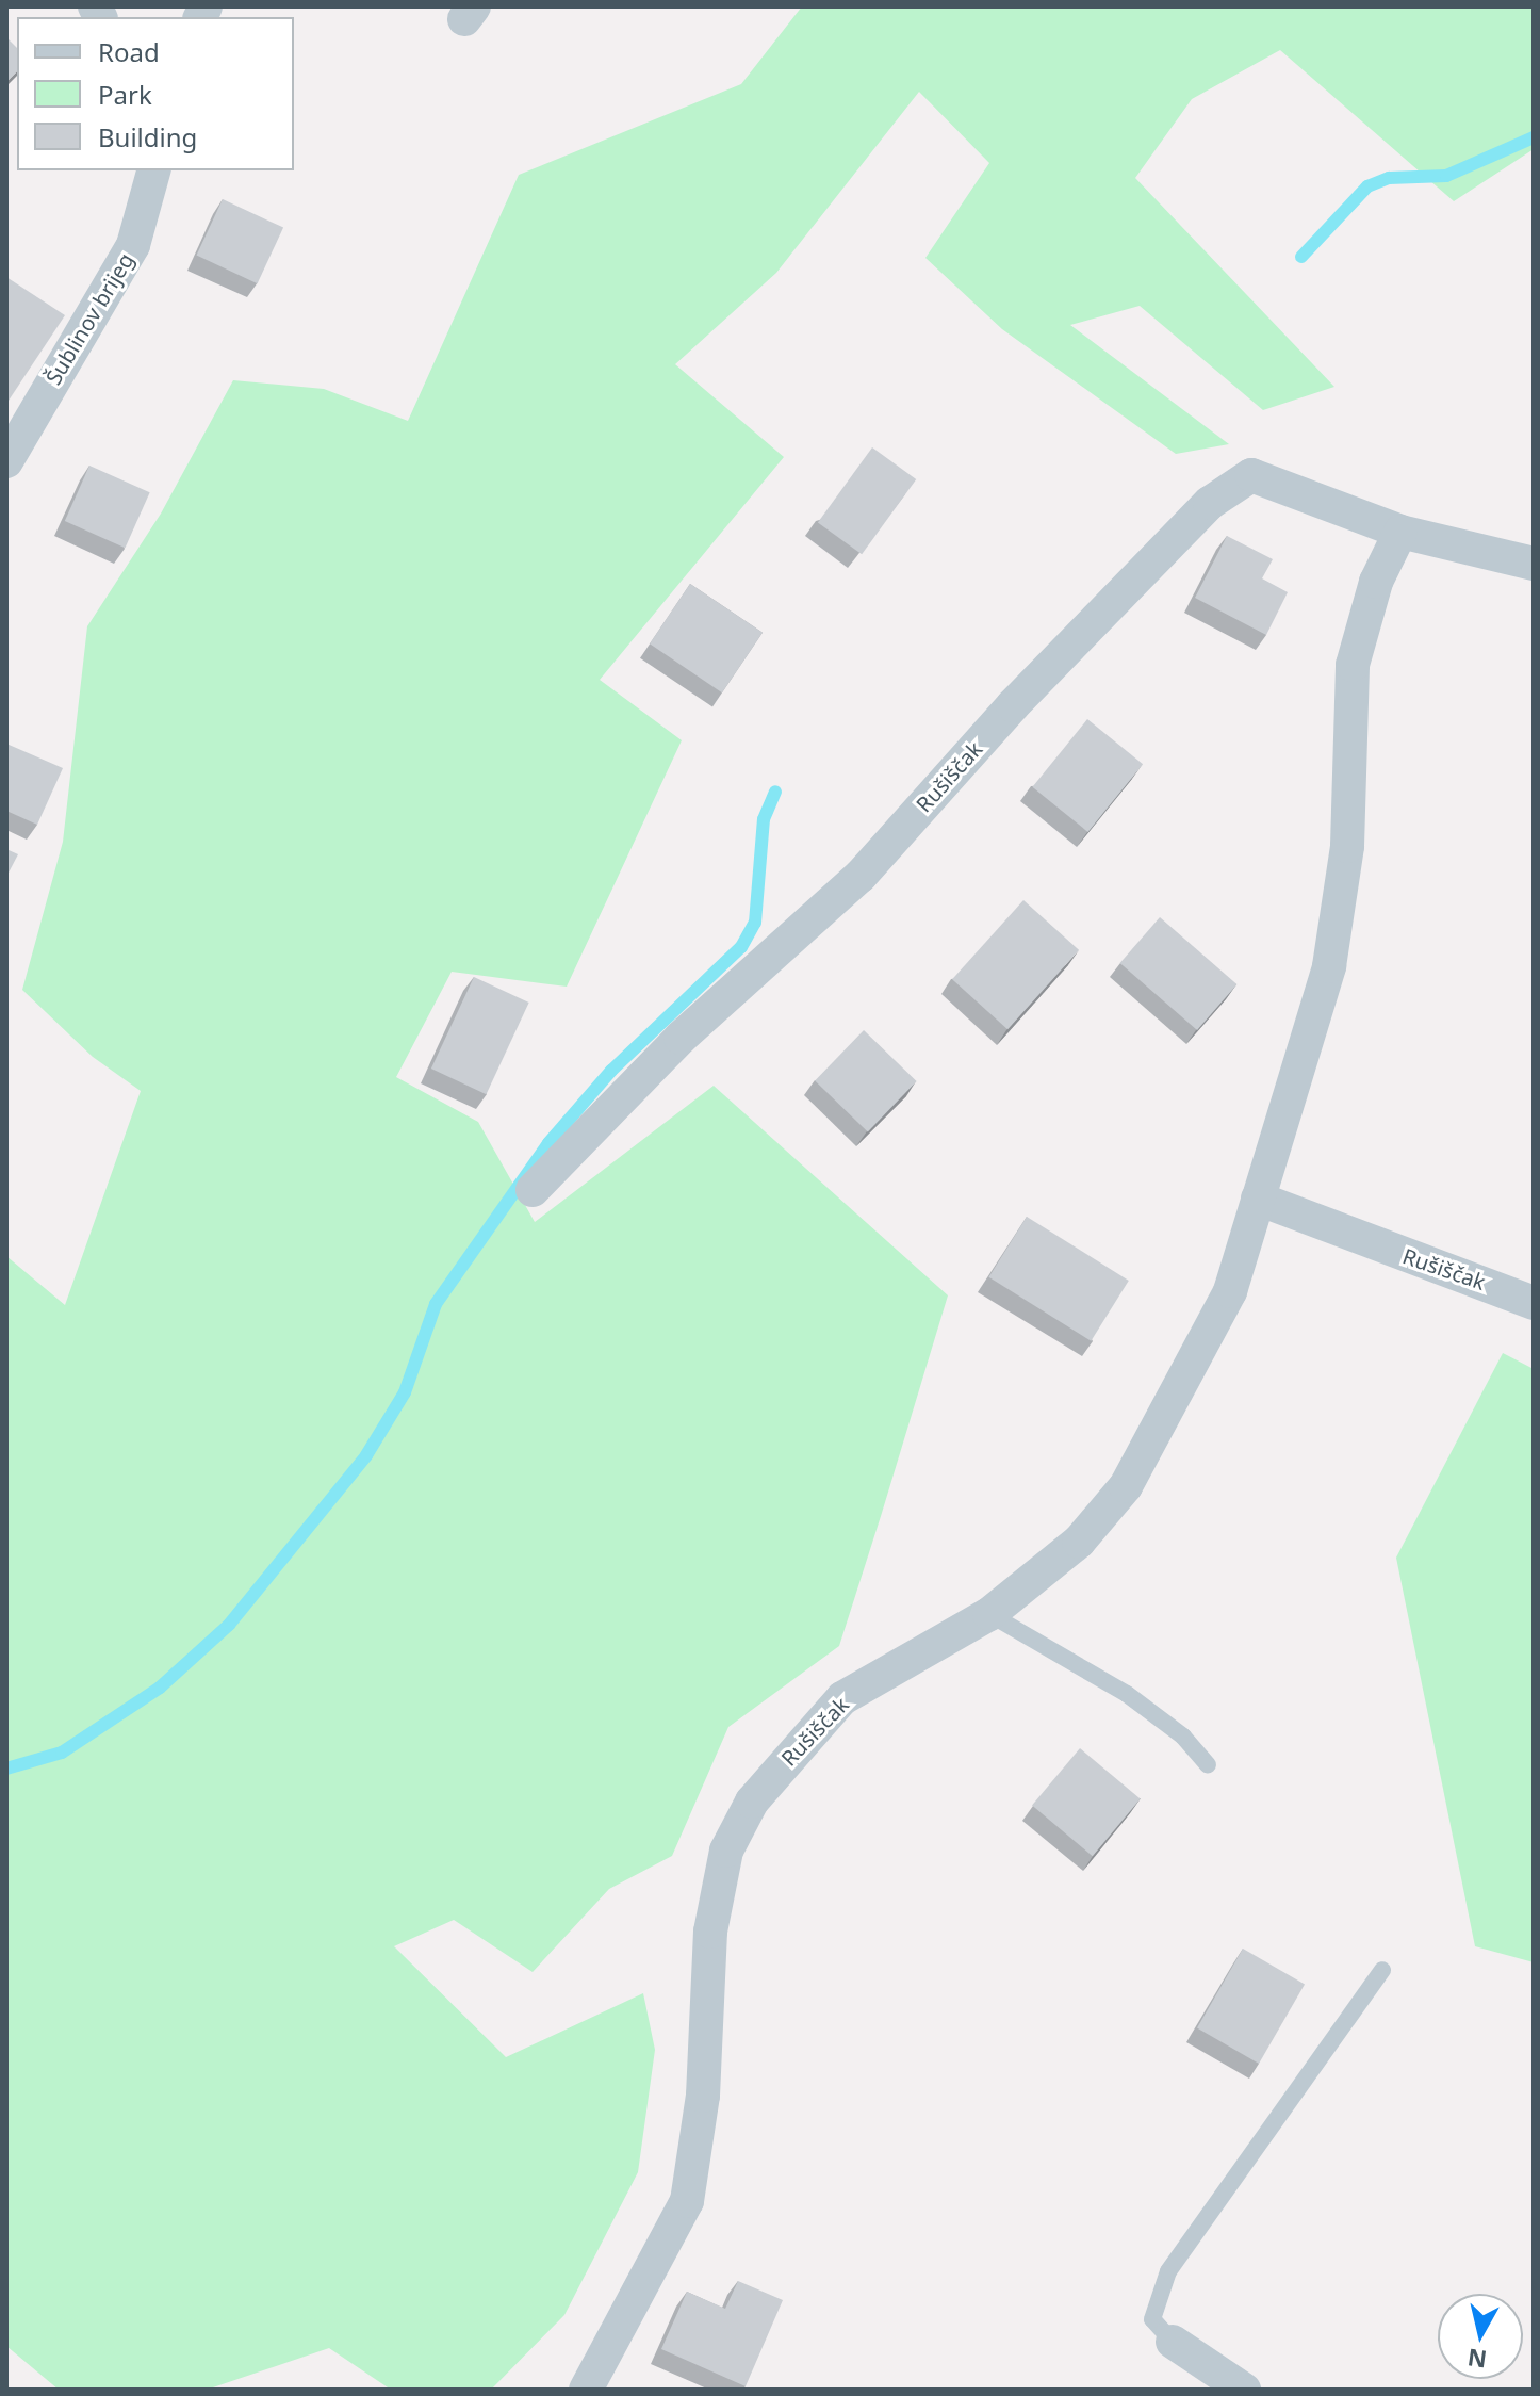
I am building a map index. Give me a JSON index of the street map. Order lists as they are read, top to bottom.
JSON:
{
  "streets": {
    "street": ["Šublinov brijeg", "Rušiščak"]
  },
  "legend": ["Road", "Park", "Building"],
  "north": "bottom"
}
